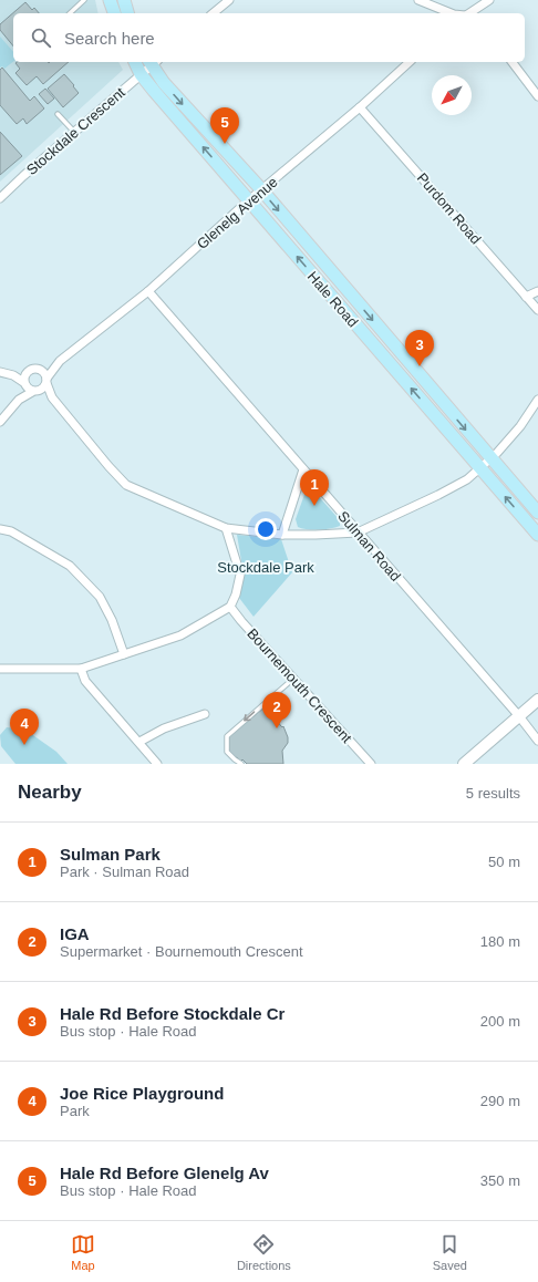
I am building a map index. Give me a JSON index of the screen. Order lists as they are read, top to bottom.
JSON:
{
  "streets": {
    "main road": ["Hale Road"],
    "street": [
      "Stockdale Crescent",
      "Purdom Road",
      "Glenelg Avenue",
      "Sulman Road",
      "Bournemouth Crescent"
    ]
  },
  "crossings": [
    ["Stockdale Crescent", "Hale Road"],
    ["Purdom Road", "Glenelg Avenue"],
    ["Glenelg Avenue", "Hale Road"],
    ["Glenelg Avenue", "Sulman Road"]
  ],
  "parks": ["Stockdale Park"],
  "north": "bottom left",
  "page": {
    "search": "Search here",
    "pins": [
      "5",
      "3",
      "1",
      "2",
      "4"
    ],
    "heading": ["Nearby", "5 results"],
    "list": [
      {
        "mark": "1",
        "name": "Sulman Park",
        "note": "Park · Sulman Road",
        "value": "50 m"
      },
      {
        "mark": "2",
        "name": "IGA",
        "note": "Supermarket · Bournemouth Crescent",
        "value": "180 m"
      },
      {
        "mark": "3",
        "name": "Hale Rd Before Stockdale Cr",
        "note": "Bus stop · Hale Road",
        "value": "200 m"
      },
      {
        "mark": "4",
        "name": "Joe Rice Playground",
        "note": "Park",
        "value": "290 m"
      },
      {
        "mark": "5",
        "name": "Hale Rd Before Glenelg Av",
        "note": "Bus stop · Hale Road",
        "value": "350 m"
      }
    ],
    "nav": ["Map", "Directions", "Saved"]
  }
}
